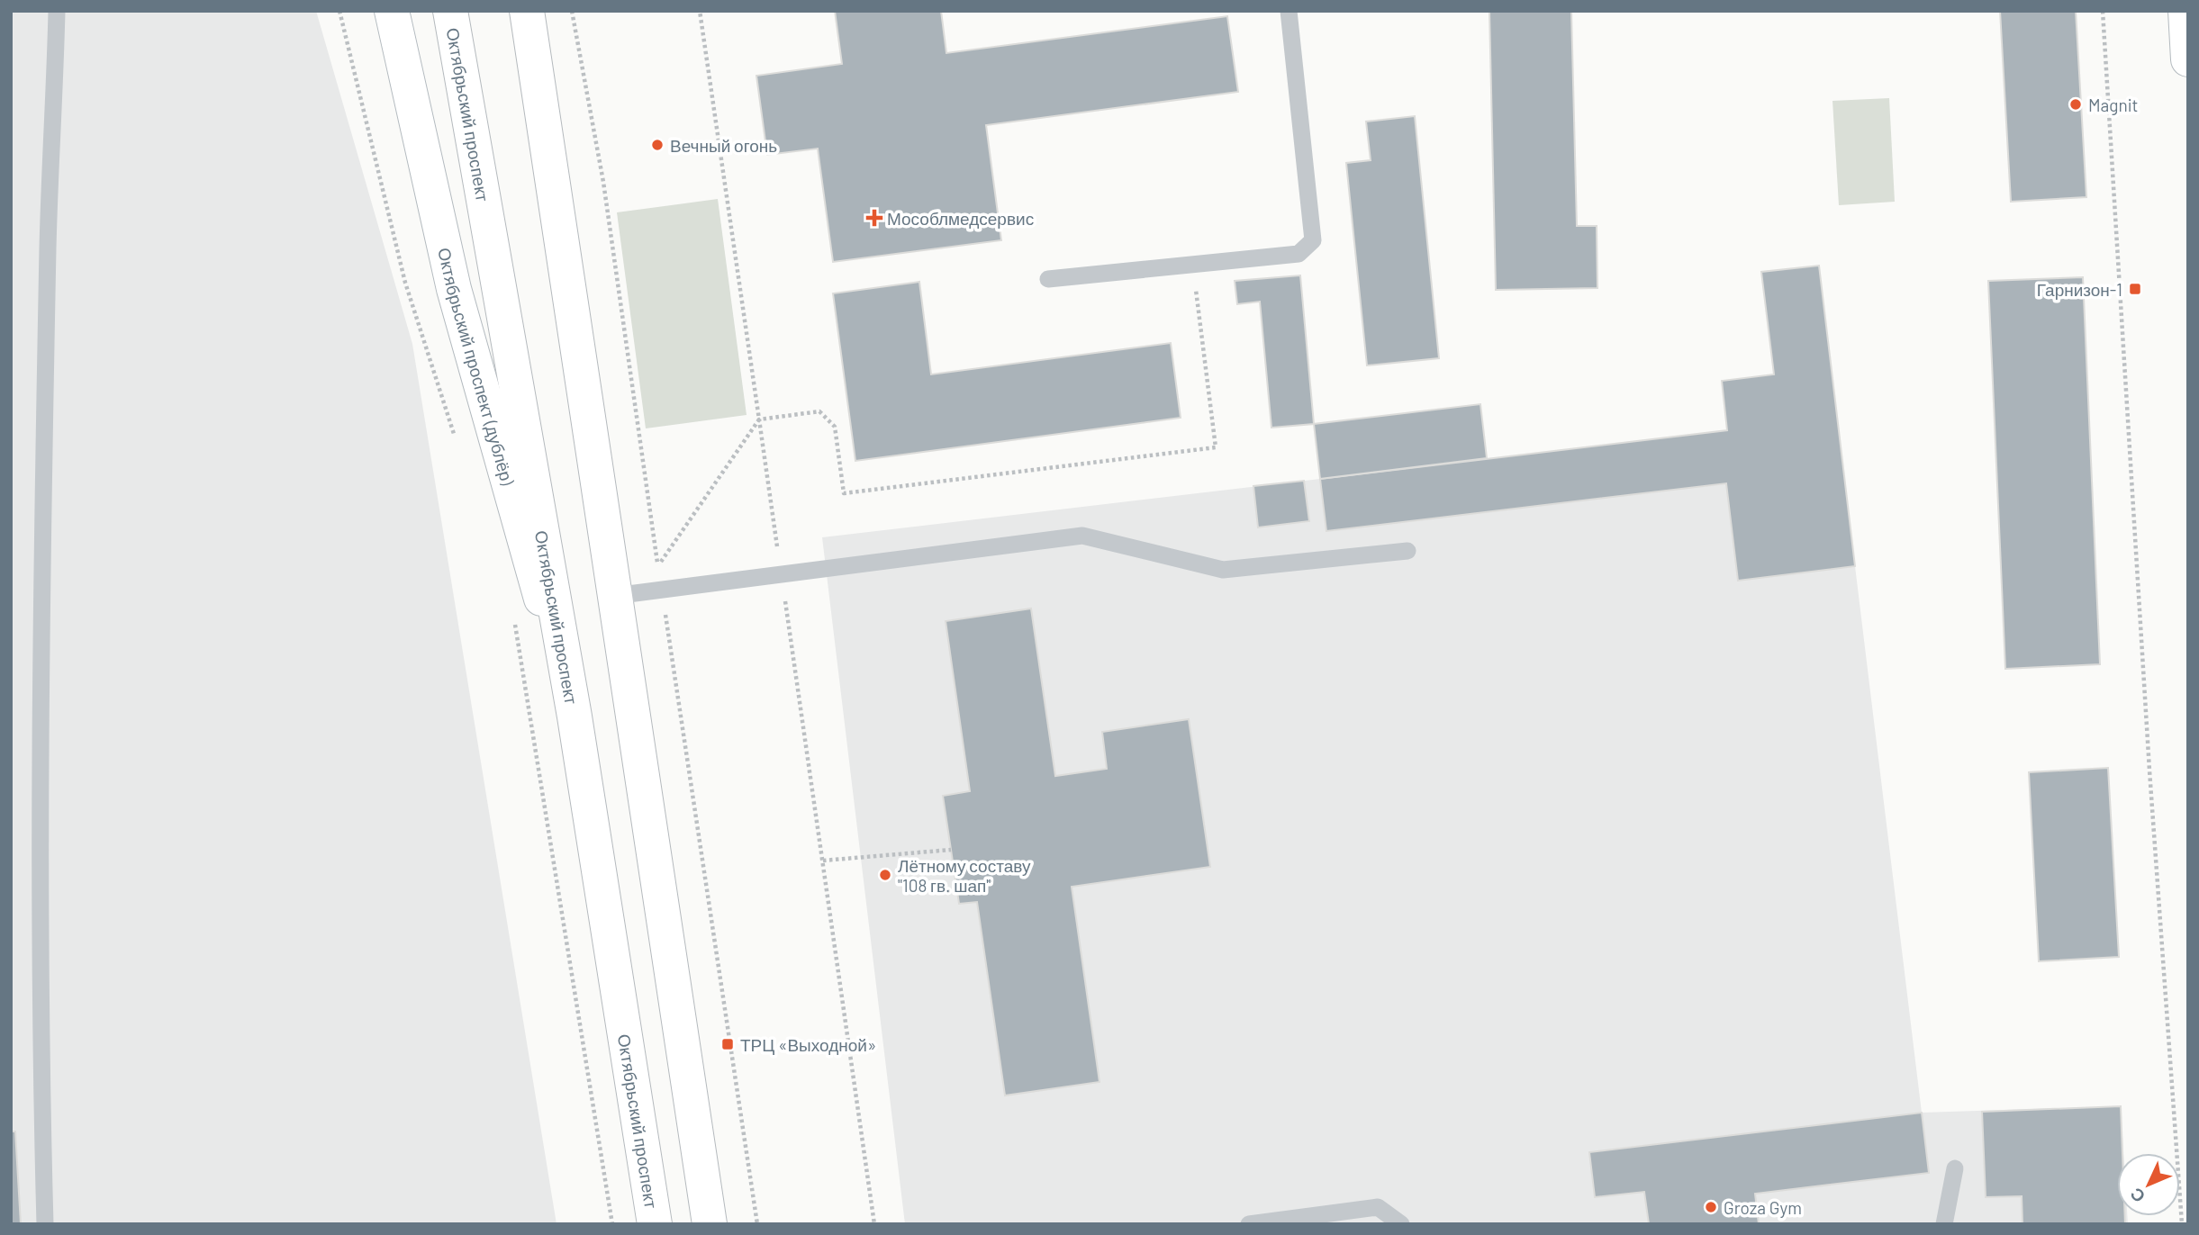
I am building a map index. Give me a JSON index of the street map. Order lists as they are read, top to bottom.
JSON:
{
  "streets": {
    "main road": ["Октябрьский проспект", "Октябрьский проспект (дублёр)"]
  },
  "crossings": [
    ["Октябрьский проспект", "Октябрьский проспект (дублёр)"]
  ],
  "places": {
    "other": [
      "Magnit",
      "Вечный огонь",
      "Лётному составу \"108 гв. шап\"",
      "Groza Gym"
    ],
    "health": ["Мособлмедсервис"],
    "transit": ["Гарнизон-1", "ТРЦ «Выходной»"]
  },
  "north": "bottom left"
}
